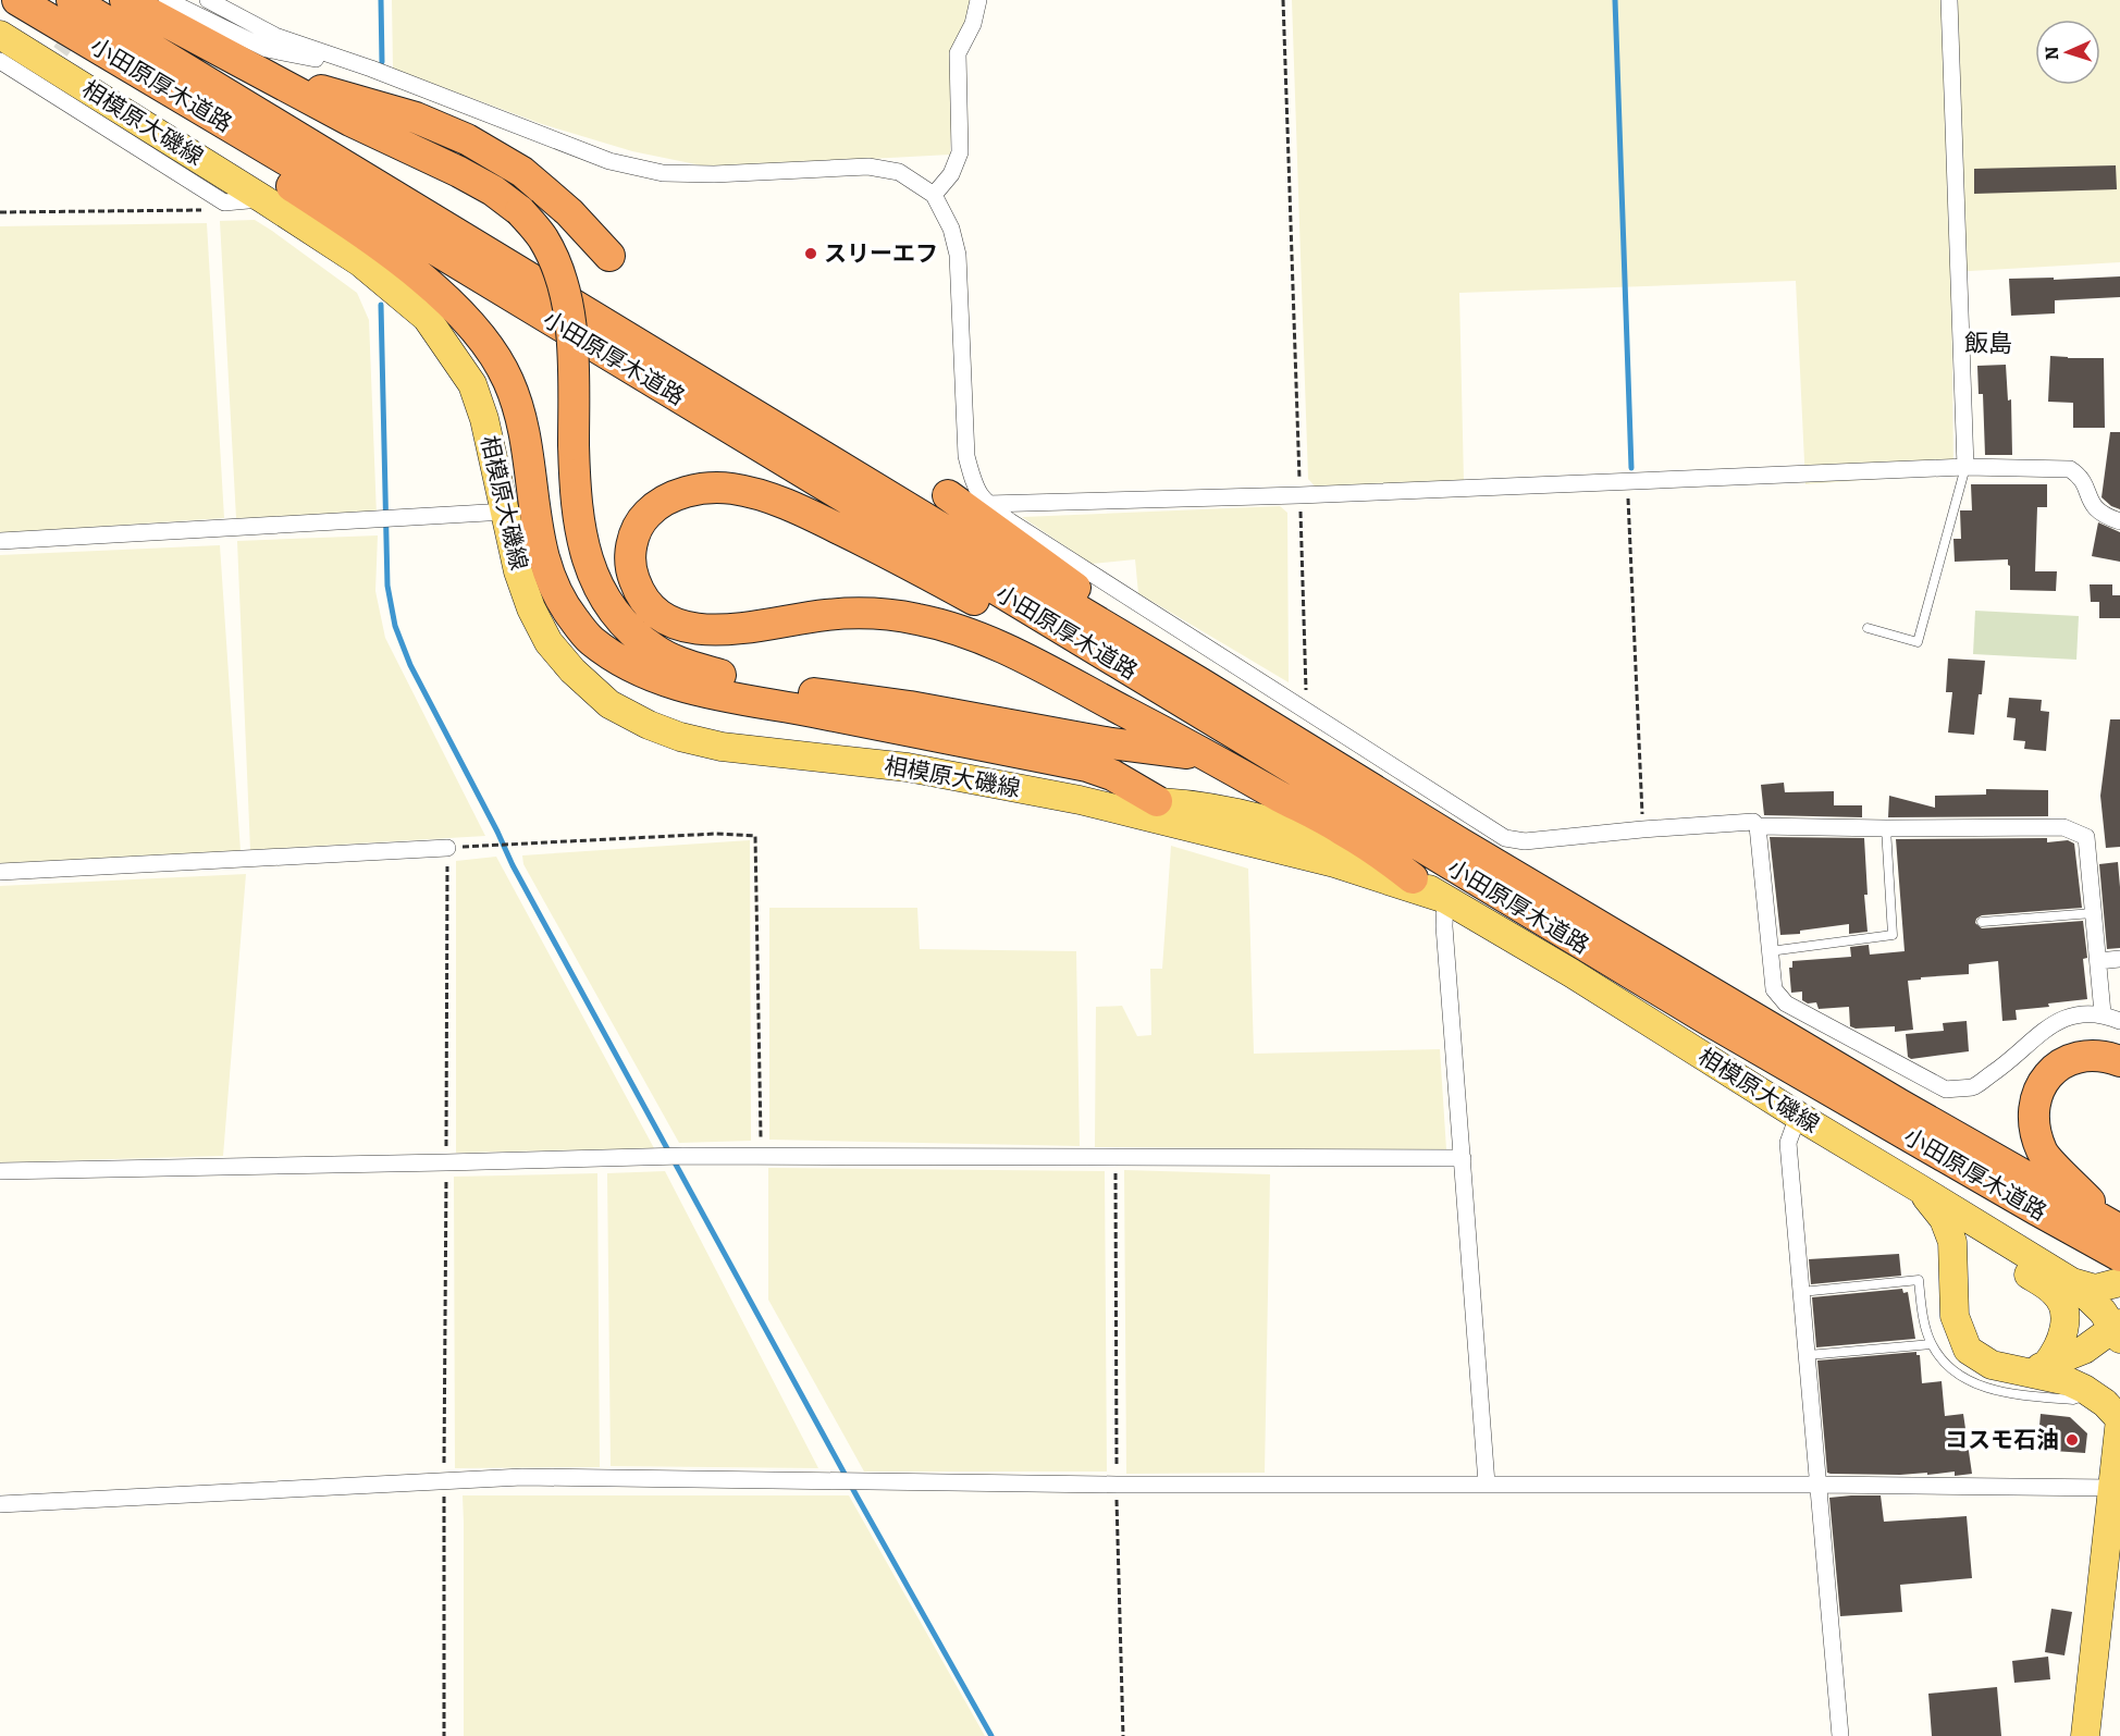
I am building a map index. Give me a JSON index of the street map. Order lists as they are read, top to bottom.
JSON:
{
  "streets": {
    "highway": ["小田原厚木道路"],
    "main road": ["相模原大磯線"]
  },
  "districts": ["飯島"],
  "places": ["スリーエフ", "コスモ石油"],
  "north": "left"
}
